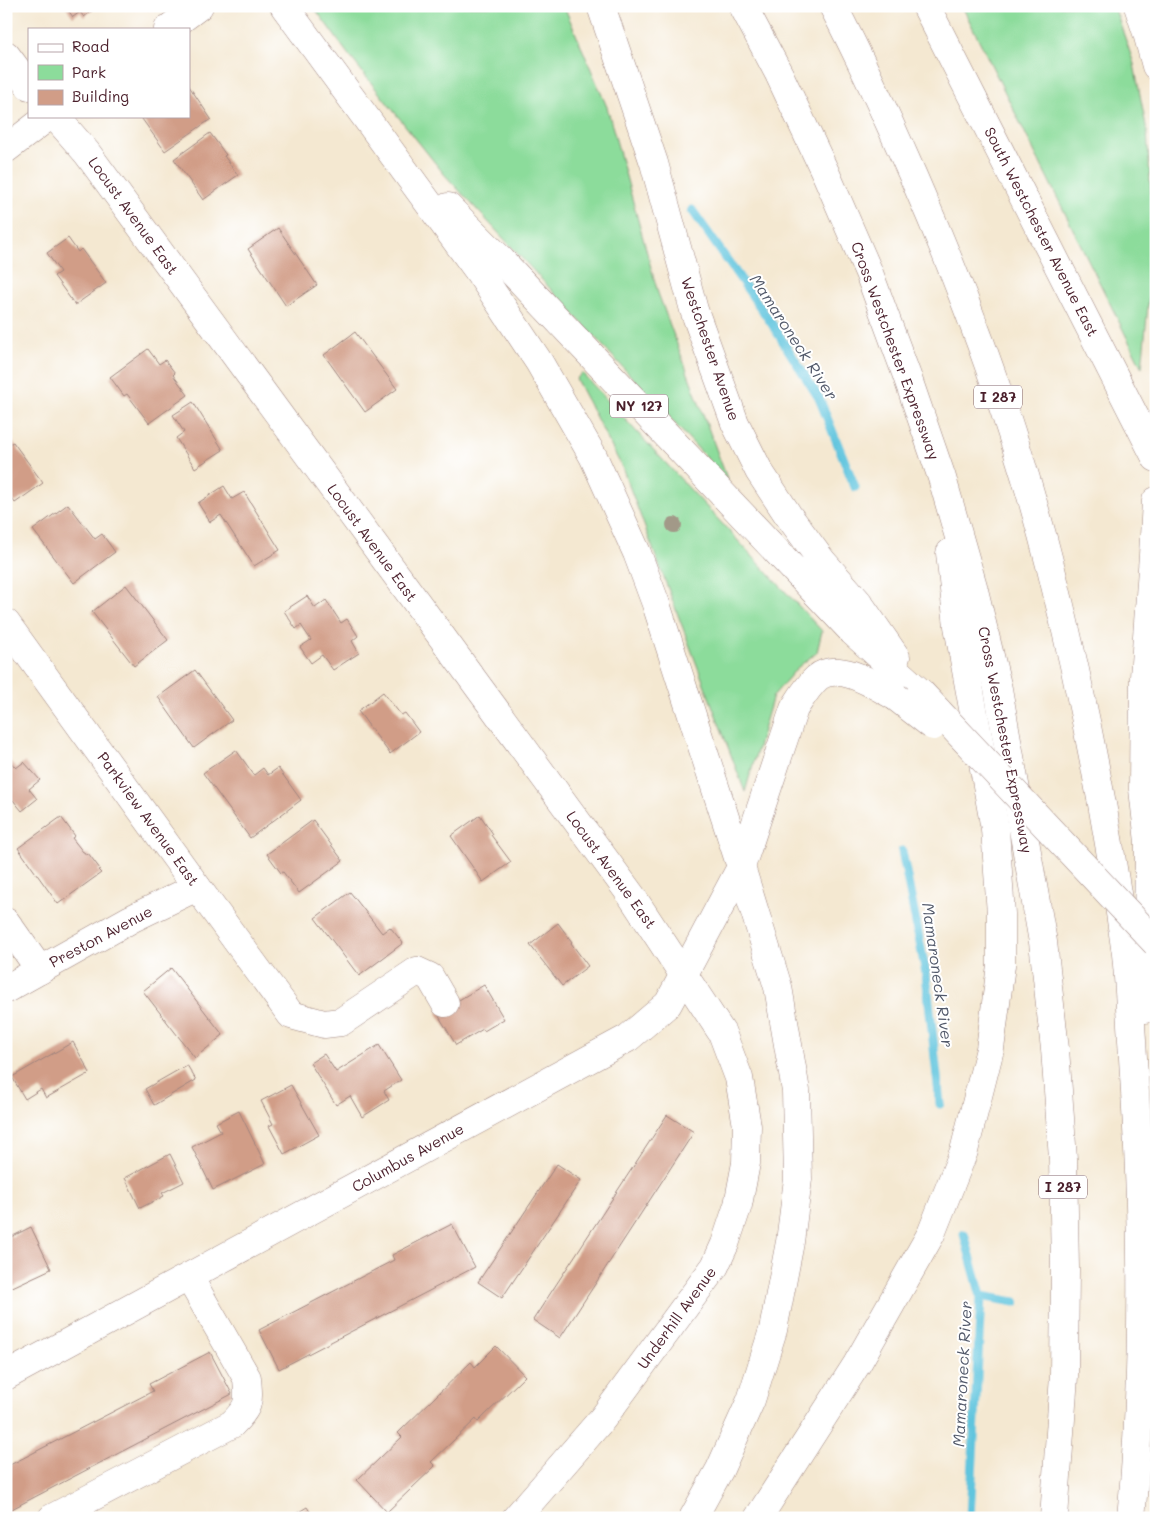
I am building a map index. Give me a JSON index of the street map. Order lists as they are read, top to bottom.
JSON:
{
  "streets": {
    "main road": [
      "Locust Avenue East",
      "South Westchester Avenue East",
      "Westchester Avenue",
      "Cross Westchester Expressway",
      "I 287",
      "NY 127",
      "Parkview Avenue East",
      "Preston Avenue",
      "Columbus Avenue",
      "Underhill Avenue"
    ]
  },
  "crossings": [
    ["Locust Avenue East", "Columbus Avenue"],
    ["Locust Avenue East", "Underhill Avenue"],
    ["Westchester Avenue", "NY 127"],
    ["NY 127", "Columbus Avenue"],
    ["Parkview Avenue East", "Preston Avenue"],
    ["Columbus Avenue", "Underhill Avenue"]
  ],
  "water": ["Mamaroneck River"],
  "legend": ["Road", "Park", "Building"]
}
